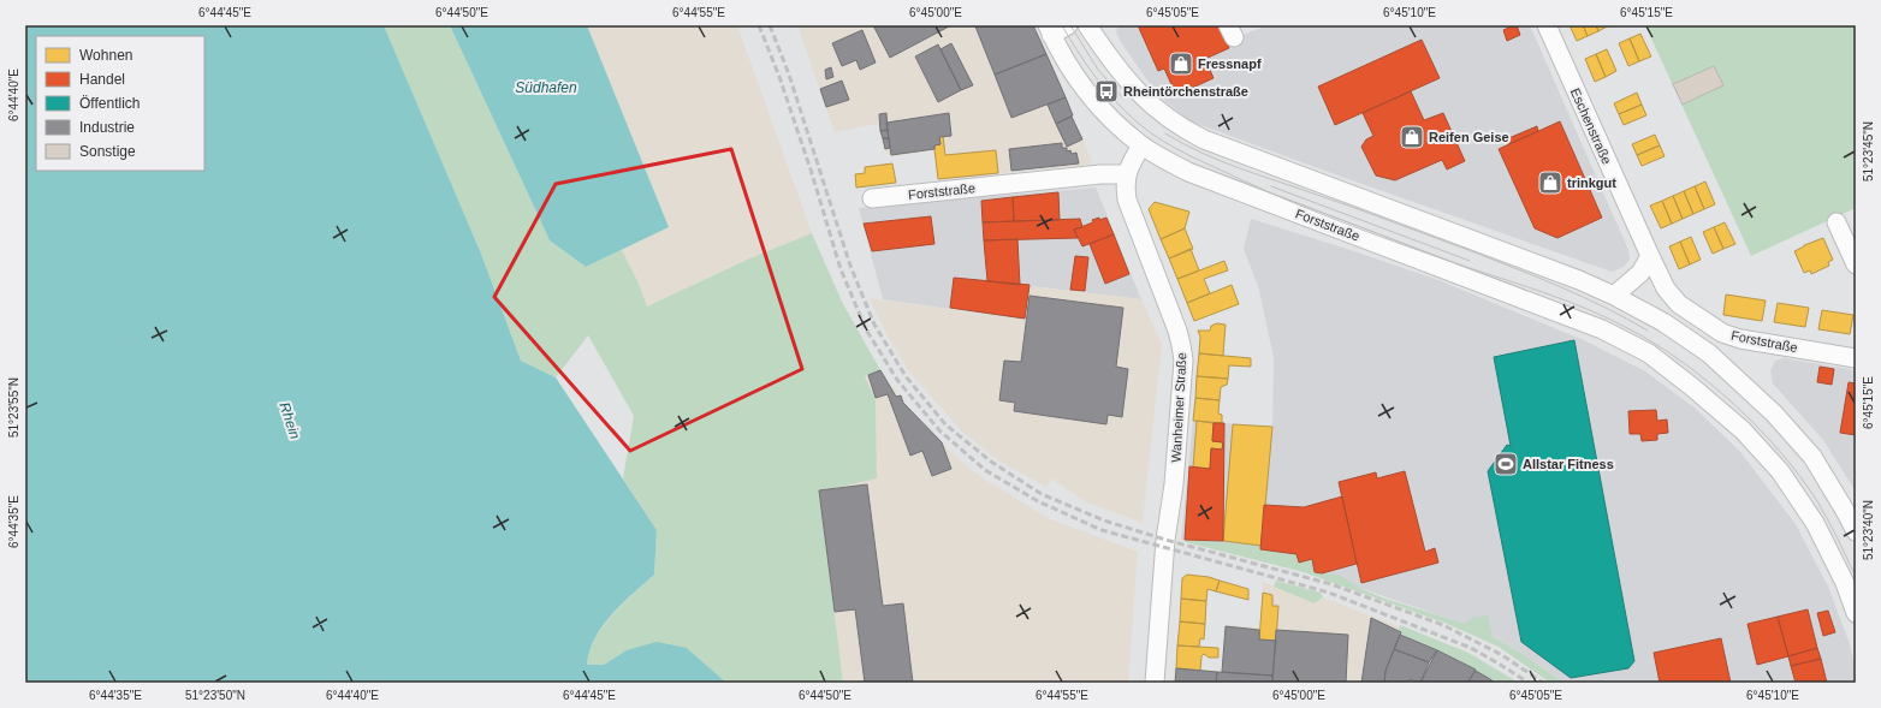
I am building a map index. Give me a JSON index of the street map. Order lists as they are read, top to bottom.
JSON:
{
  "streets": {
    "street": ["Eschenstraße", "Forststraße", "Wanheimer Straße"]
  },
  "crossings": [
    ["Eschenstraße", "Forststraße"],
    ["Forststraße", "Wanheimer Straße"]
  ],
  "water": ["Südhafen", "Rhein"],
  "places": {
    "shop": ["Fressnapf", "Reifen Geise", "trinkgut"],
    "bus stop": ["Rheintörchenstraße"],
    "sports": ["Allstar Fitness"]
  },
  "legend": [
    "Wohnen",
    "Handel",
    "Öffentlich",
    "Industrie",
    "Sonstige"
  ],
  "coordinates": [
    "6°44'45\"E",
    "6°44'50\"E",
    "6°44'55\"E",
    "6°45'00\"E",
    "6°45'05\"E",
    "6°45'10\"E",
    "6°45'15\"E",
    "6°44'40\"E",
    "51°23'45\"N",
    "51°23'55\"N",
    "6°44'35\"E",
    "51°23'40\"N",
    "51°23'50\"N"
  ]
}
